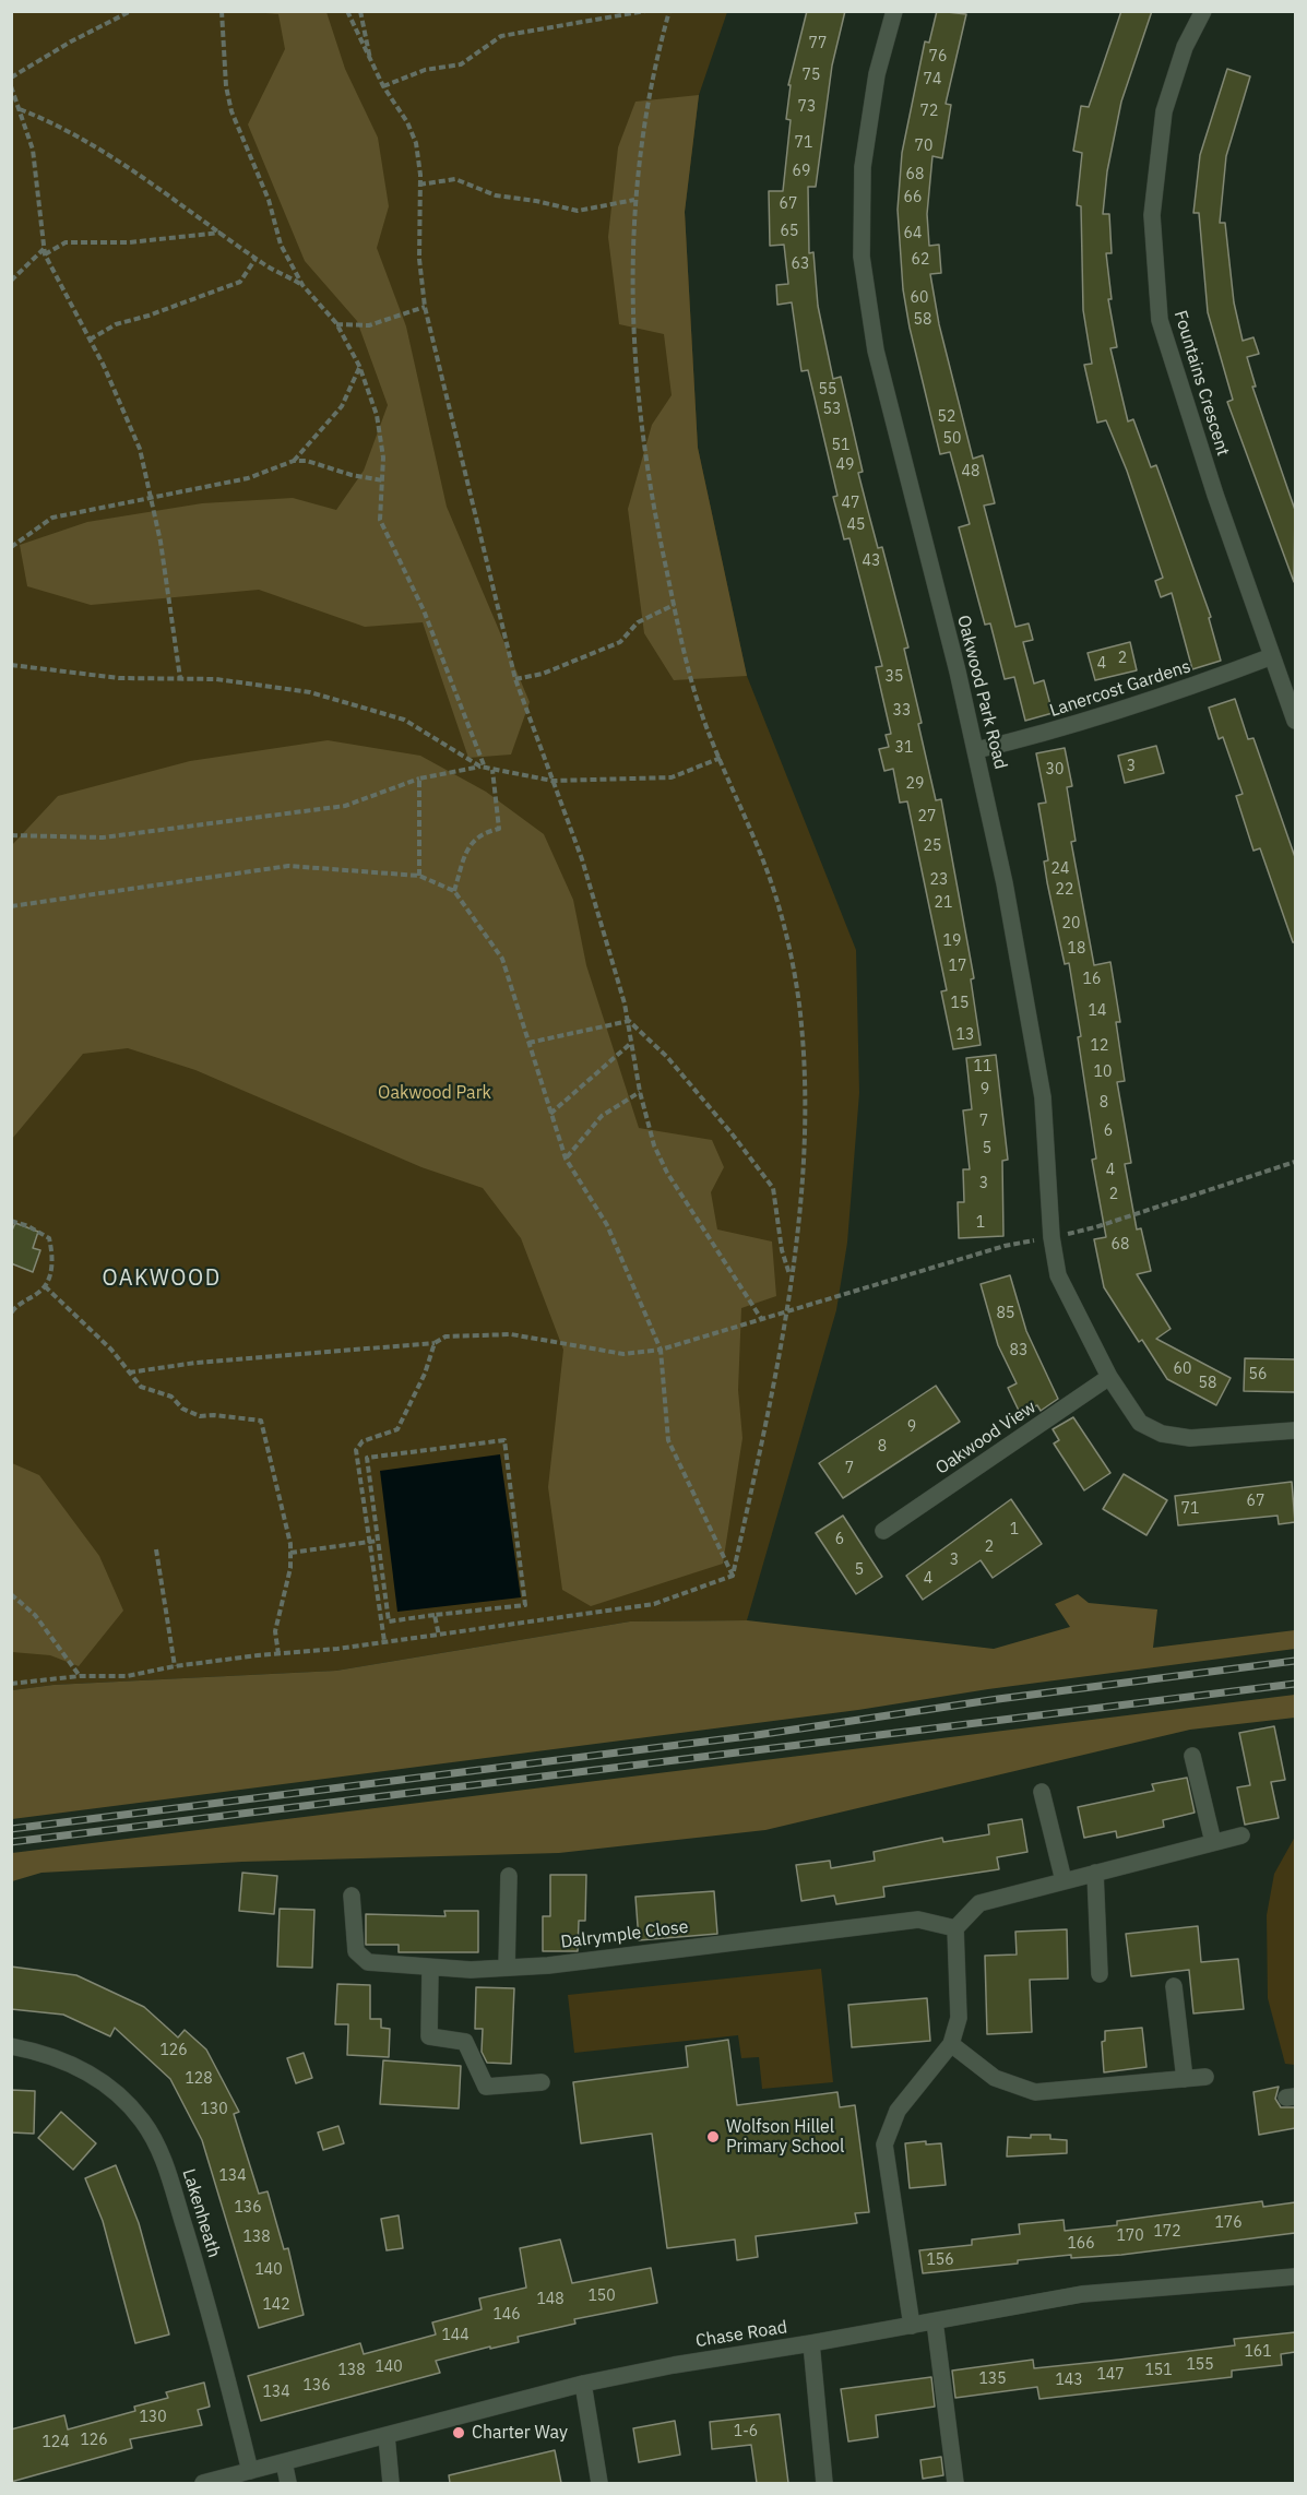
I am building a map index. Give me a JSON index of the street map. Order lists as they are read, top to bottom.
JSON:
{
  "streets": {
    "street": [
      "Fountains Crescent",
      "Lanercost Gardens",
      "Oakwood Park Road",
      "Oakwood View",
      "Dalrymple Close",
      "Lakenheath",
      "Chase Road"
    ]
  },
  "crossings": [
    ["Fountains Crescent", "Lanercost Gardens"],
    ["Lanercost Gardens", "Oakwood Park Road"],
    ["Oakwood Park Road", "Oakwood View"],
    ["Lakenheath", "Chase Road"]
  ],
  "districts": ["OAKWOOD"],
  "parks": ["Oakwood Park"],
  "places": ["Wolfson Hillel Primary School", "Charter Way"],
  "house_numbers": [
    "77",
    "76",
    "75",
    "74",
    "73",
    "72",
    "71",
    "70",
    "69",
    "68",
    "66",
    "67",
    "65",
    "64",
    "62",
    "63",
    "60",
    "58",
    "55",
    "53",
    "52",
    "50",
    "51",
    "49",
    "48",
    "47",
    "45",
    "43",
    "2",
    "4",
    "35",
    "33",
    "31",
    "3",
    "30",
    "29",
    "27",
    "25",
    "24",
    "23",
    "22",
    "21",
    "20",
    "19",
    "18",
    "17",
    "16",
    "15",
    "14",
    "13",
    "12",
    "11",
    "10",
    "9",
    "8",
    "7",
    "6",
    "5",
    "4",
    "3",
    "2",
    "1",
    "68",
    "85",
    "83",
    "60",
    "56",
    "58",
    "9",
    "8",
    "7",
    "67",
    "71",
    "1",
    "6",
    "2",
    "3",
    "5",
    "4",
    "126",
    "128",
    "130",
    "134",
    "136",
    "176",
    "172",
    "170",
    "138",
    "166",
    "156",
    "140",
    "150",
    "148",
    "142",
    "146",
    "144",
    "161",
    "155",
    "140",
    "138",
    "151",
    "147",
    "135",
    "143",
    "136",
    "134",
    "130",
    "1-6",
    "126",
    "124"
  ]
}
